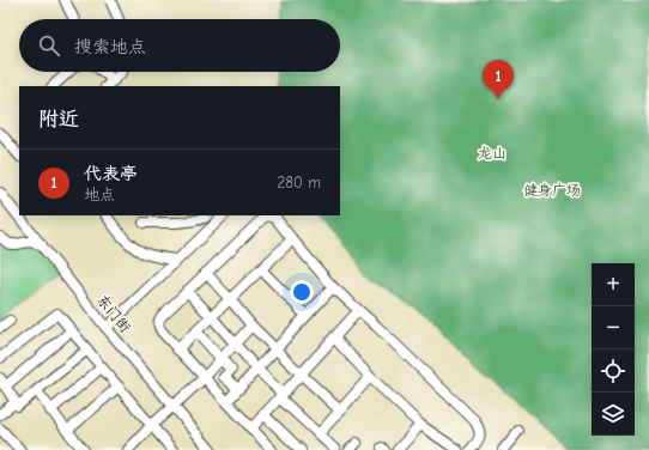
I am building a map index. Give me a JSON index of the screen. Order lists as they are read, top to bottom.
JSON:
{
  "streets": {
    "street": ["东门街"]
  },
  "parks": ["龙山", "健身广场"],
  "page": {
    "search": "搜索地点",
    "pins": "1",
    "heading": "附近",
    "list": [
      {
        "mark": "1",
        "name": "代表亭",
        "note": "地点",
        "value": "280 m"
      }
    ],
    "map_buttons": ["+", "−"]
  }
}
